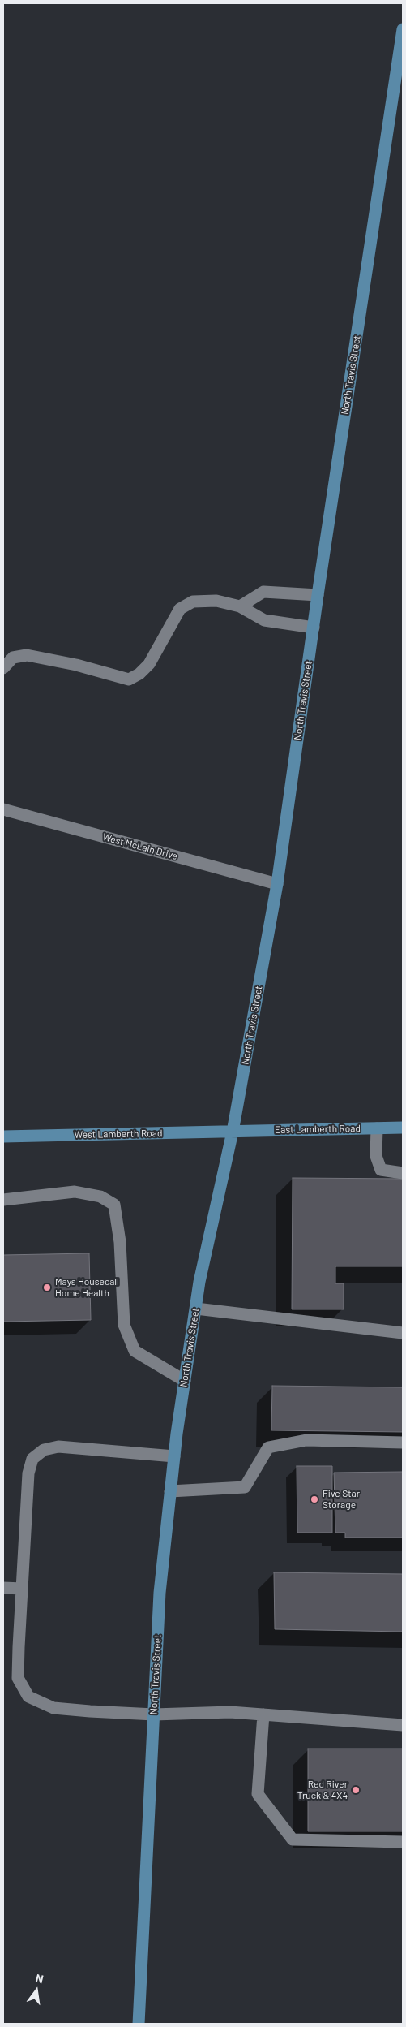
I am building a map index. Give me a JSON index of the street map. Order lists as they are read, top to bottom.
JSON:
{
  "streets": {
    "main road": ["North Travis Street", "East Lamberth Road", "West Lamberth Road"],
    "street": ["West McLain Drive"]
  },
  "crossings": [
    ["North Travis Street", "West McLain Drive"],
    ["North Travis Street", "East Lamberth Road"],
    ["North Travis Street", "West Lamberth Road"],
    ["East Lamberth Road", "West Lamberth Road"]
  ],
  "places": ["Mays Housecall Home Health", "Five Star Storage", "Red River Truck & 4X4"],
  "north": "top"
}
